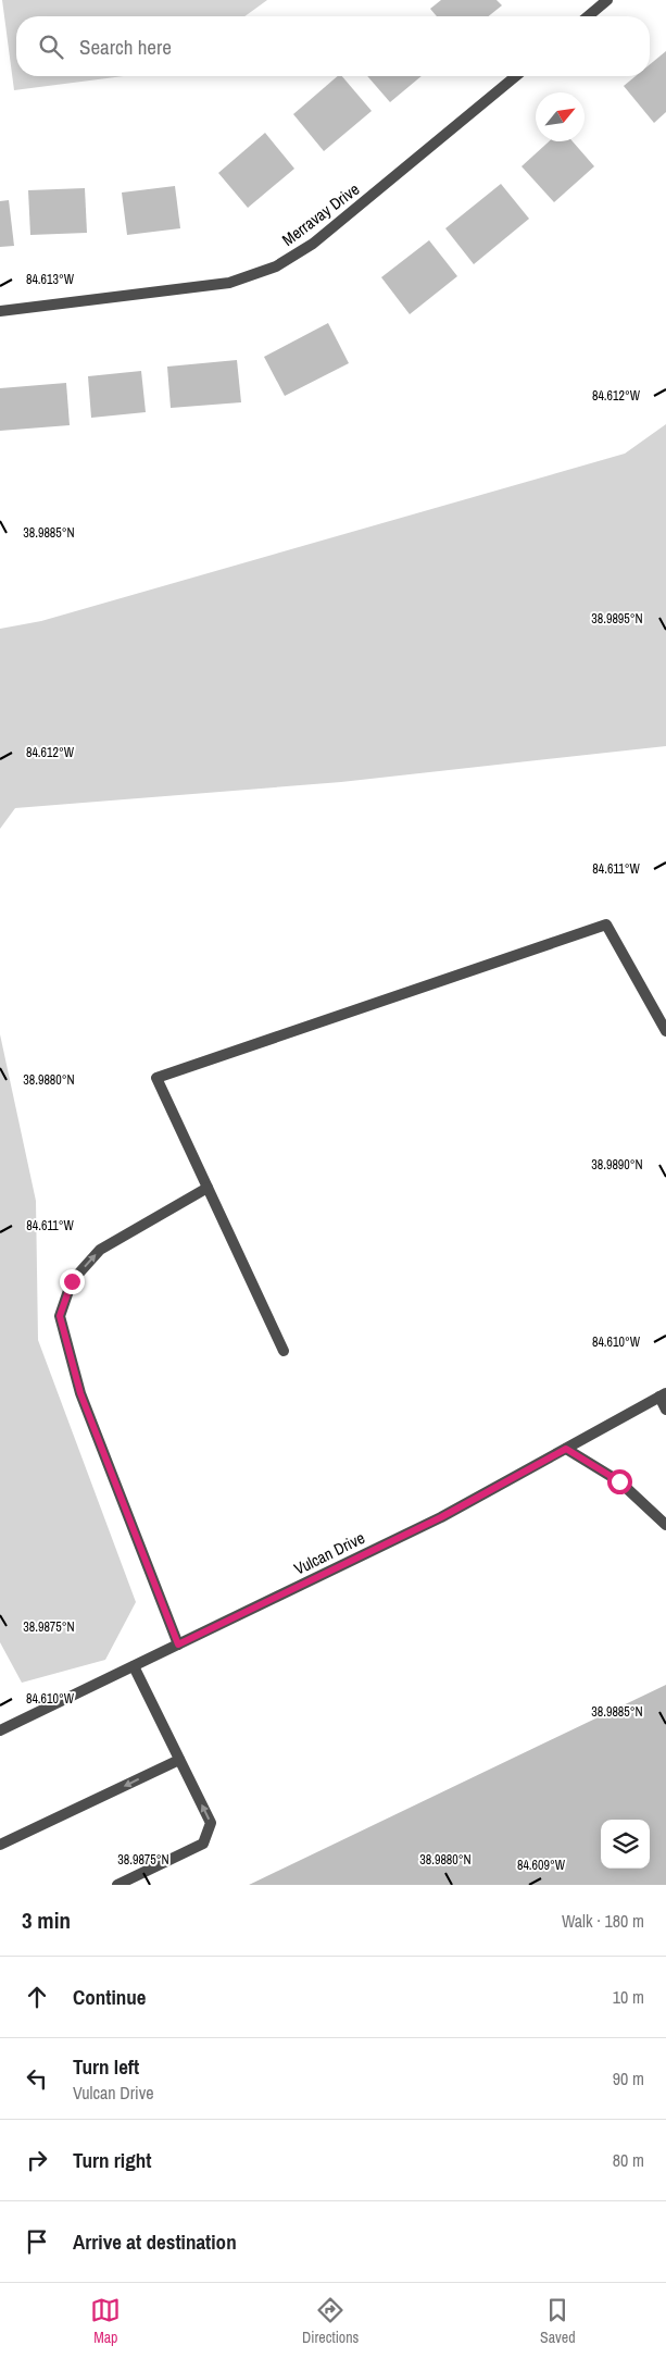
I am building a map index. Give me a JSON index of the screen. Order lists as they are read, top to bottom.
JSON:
{
  "streets": {
    "street": ["Merravay Drive", "Vulcan Drive"]
  },
  "north": "top right",
  "page": {
    "search": "Search here",
    "heading": ["3 min", "Walk · 180 m"],
    "list": [
      ["Continue", "10 m"],
      ["Turn left", "Vulcan Drive", "90 m"],
      ["Turn right", "80 m"],
      "Arrive at destination"
    ],
    "nav": ["Map", "Directions", "Saved"]
  },
  "coordinates": [
    "84.613°W",
    "84.612°W",
    "38.9885°N",
    "38.9895°N",
    "84.611°W",
    "38.9880°N",
    "38.9890°N",
    "84.610°W",
    "38.9875°N",
    "84.609°W"
  ]
}
